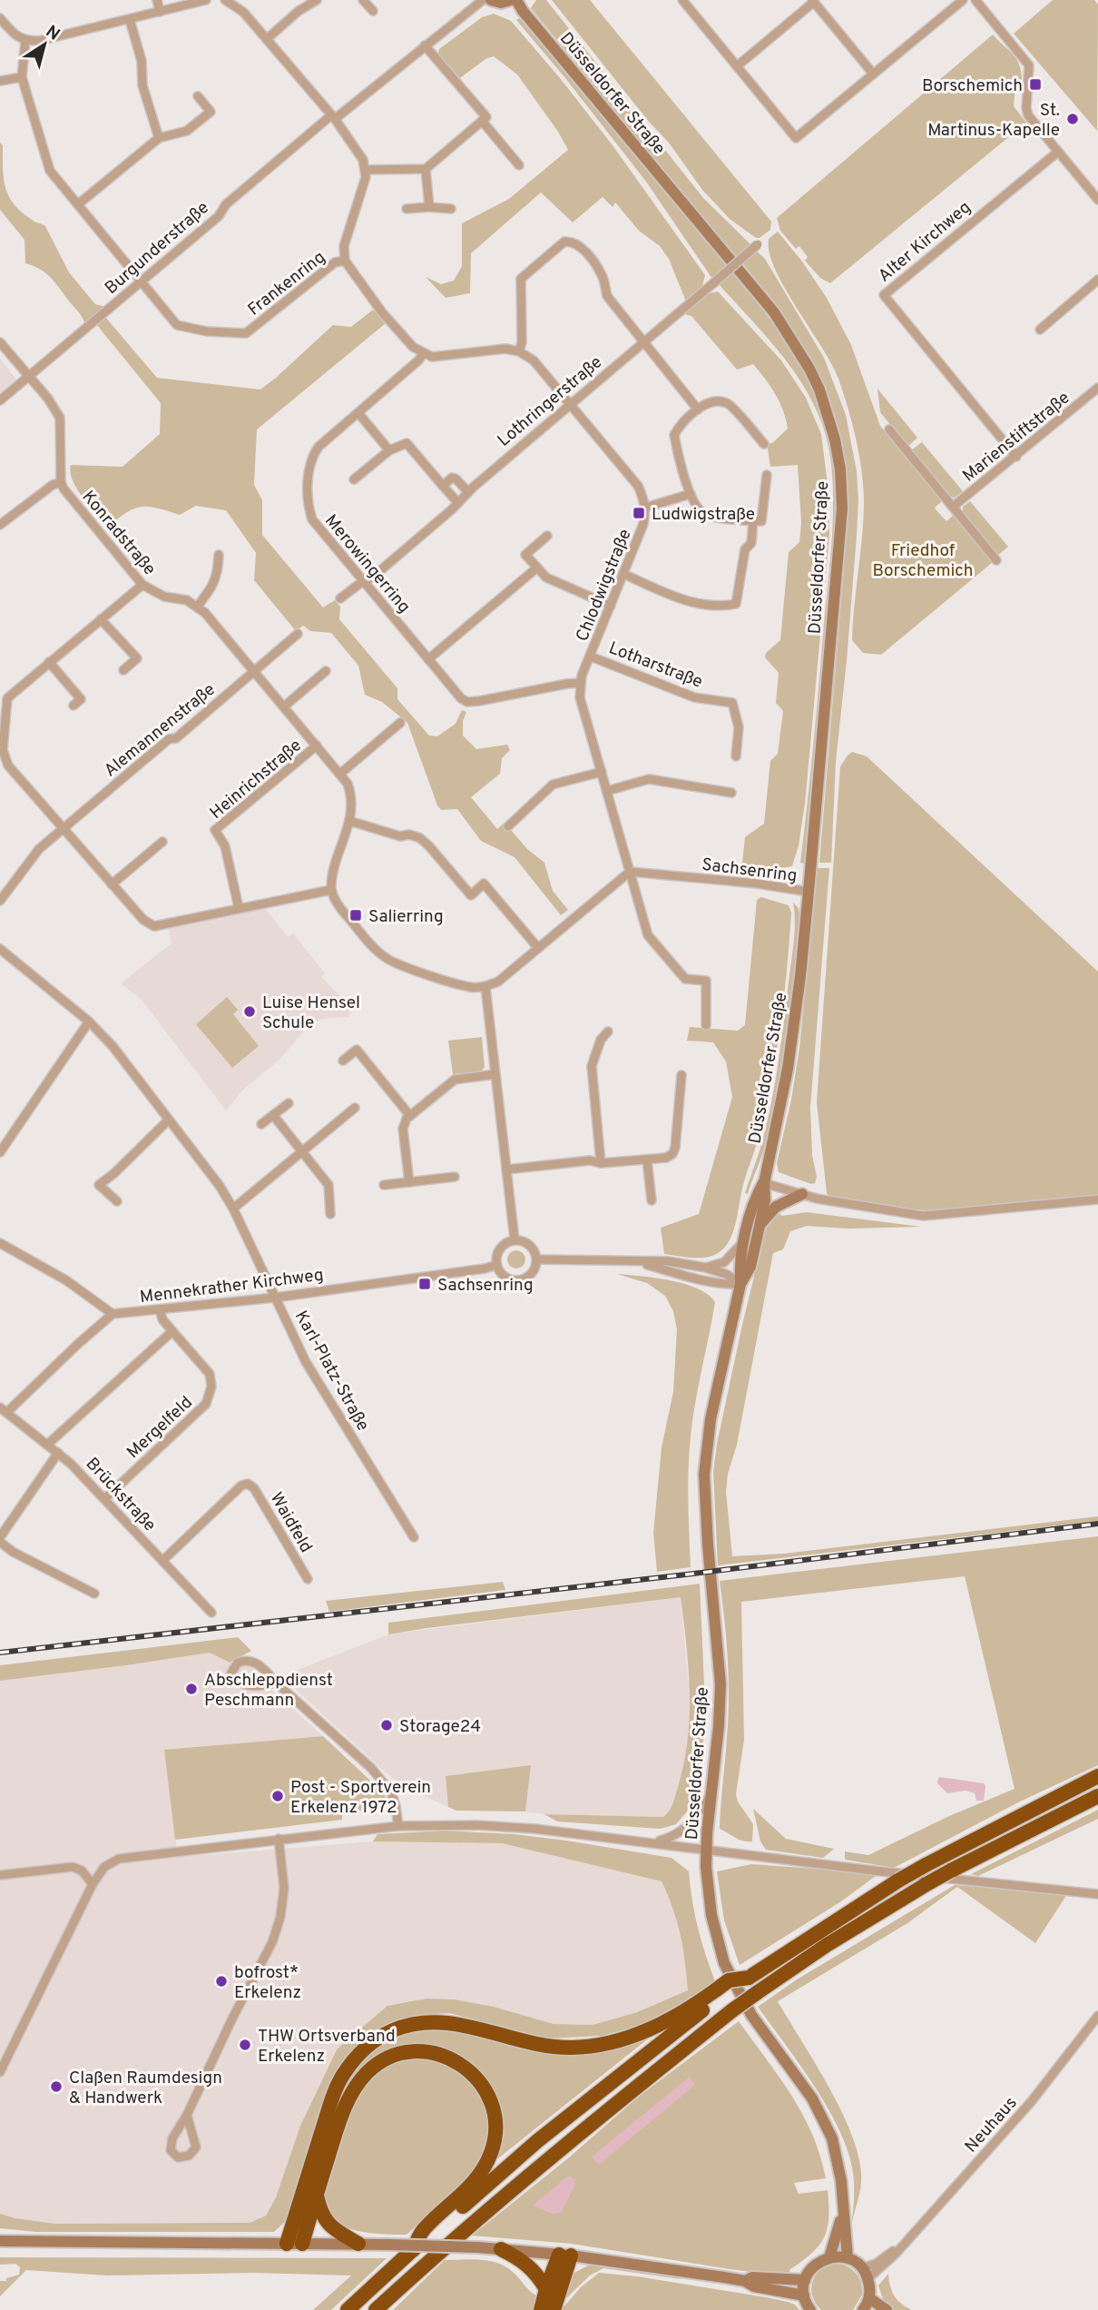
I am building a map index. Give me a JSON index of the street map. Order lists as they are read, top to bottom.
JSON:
{
  "streets": {
    "main road": ["Düsseldorfer Straße"],
    "street": [
      "Alter Kirchweg",
      "Burgunderstraße",
      "Frankenring",
      "Lothringerstraße",
      "Marienstiftstraße",
      "Konradstraße",
      "Merowingerring",
      "Chlodwigstraße",
      "Lotharstraße",
      "Alemannenstraße",
      "Heinrichstraße",
      "Sachsenring",
      "Mennekrather Kirchweg",
      "Karl-Platz-Straße",
      "Mergelfeld",
      "Brückstraße",
      "Waidfeld",
      "Neuhaus"
    ]
  },
  "crossings": [
    ["Düsseldorfer Straße", "Sachsenring"],
    ["Alter Kirchweg", "Marienstiftstraße"],
    ["Burgunderstraße", "Frankenring"],
    ["Frankenring", "Merowingerring"],
    ["Lothringerstraße", "Merowingerring"],
    ["Merowingerring", "Chlodwigstraße"],
    ["Chlodwigstraße", "Lotharstraße"],
    ["Chlodwigstraße", "Sachsenring"],
    ["Mennekrather Kirchweg", "Karl-Platz-Straße"],
    ["Mennekrather Kirchweg", "Mergelfeld"],
    ["Mergelfeld", "Brückstraße"],
    ["Brückstraße", "Waidfeld"]
  ],
  "parks": ["Friedhof Borschemich"],
  "places": {
    "transit": [
      "Borschemich",
      "Ludwigstraße",
      "Salierring",
      "Sachsenring"
    ],
    "other": [
      "St. Martinus-Kapelle",
      "Luise Hensel Schule",
      "Abschleppdienst Peschmann",
      "Storage24",
      "Post - Sportverein Erkelenz 1972",
      "bofrost* Erkelenz",
      "THW Ortsverband Erkelenz",
      "Claßen Raumdesign & Handwerk"
    ]
  },
  "north": "top right"
}
